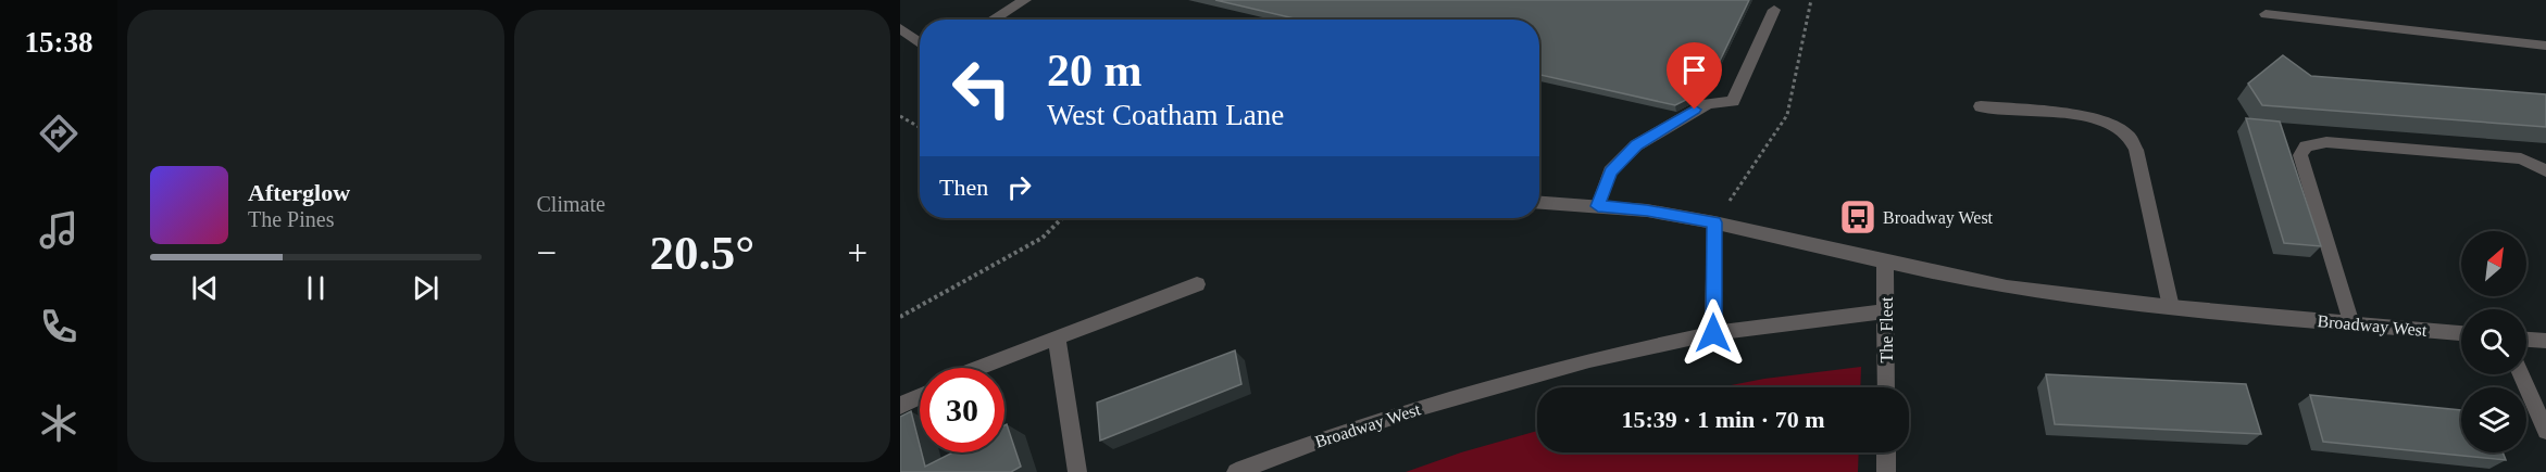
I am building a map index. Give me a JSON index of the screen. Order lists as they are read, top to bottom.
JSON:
{
  "streets": {
    "street": ["Broadway West", "The Fleet"]
  },
  "crossings": [
    ["Broadway West", "The Fleet"]
  ],
  "places": {
    "bus stop": ["Broadway West"]
  },
  "north": "top right",
  "page": {
    "tabs": "15:38",
    "tile": "Climate",
    "turn": ["20 m", "West Coatham Lane"],
    "then": "Then",
    "song": ["Afterglow", "The Pines"],
    "heat": ["−", "20.5°", "+"],
    "limit": "30",
    "trip": "15:39 · 1 min · 70 m"
  }
}
